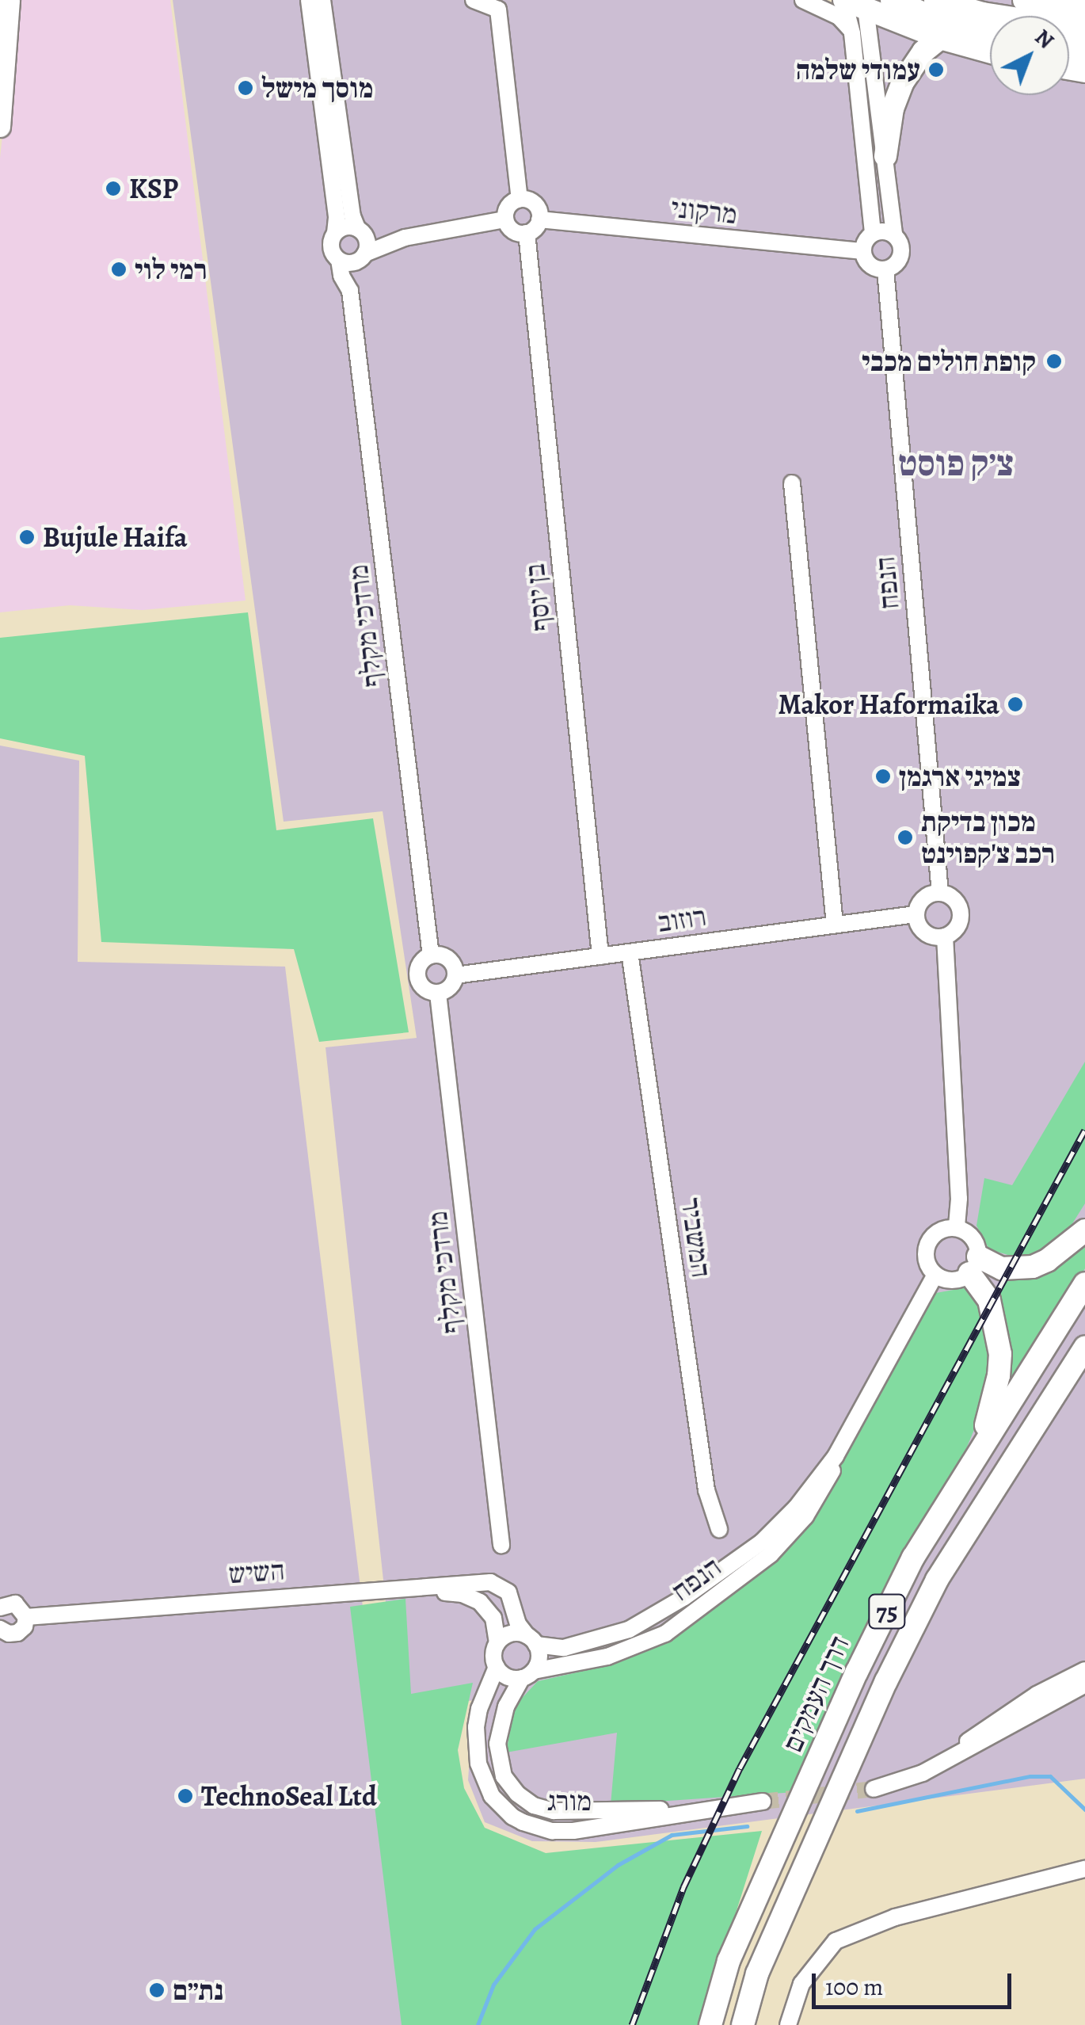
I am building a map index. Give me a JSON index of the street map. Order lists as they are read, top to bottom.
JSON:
{
  "streets": {
    "highway": ["75", "דרך העמקים"],
    "street": [
      "מרקוני",
      "הנפח",
      "בן יוסף",
      "מרדכי מקלף",
      "רוזוב",
      "המשביר",
      "השיש",
      "מורג"
    ]
  },
  "crossings": [
    ["מרקוני", "הנפח"],
    ["מרקוני", "בן יוסף"],
    ["הנפח", "רוזוב"],
    ["הנפח", "השיש"],
    ["הנפח", "מורג"],
    ["בן יוסף", "רוזוב"],
    ["מרדכי מקלף", "רוזוב"],
    ["רוזוב", "המשביר"],
    ["השיש", "מורג"]
  ],
  "districts": ["צ׳ק פוסט"],
  "places": [
    "עמודי שלמה",
    "מוסך מישל",
    "KSP",
    "רמי לוי",
    "קופת חולים מכבי",
    "Bujule Haifa",
    "Makor Haformaika",
    "צמיגי ארגמן",
    "מכון בדיקת רכב צ'קפוינט",
    "TechnoSeal Ltd",
    "נת״ם"
  ],
  "scale_bar": "100 m",
  "north": "top right"
}
